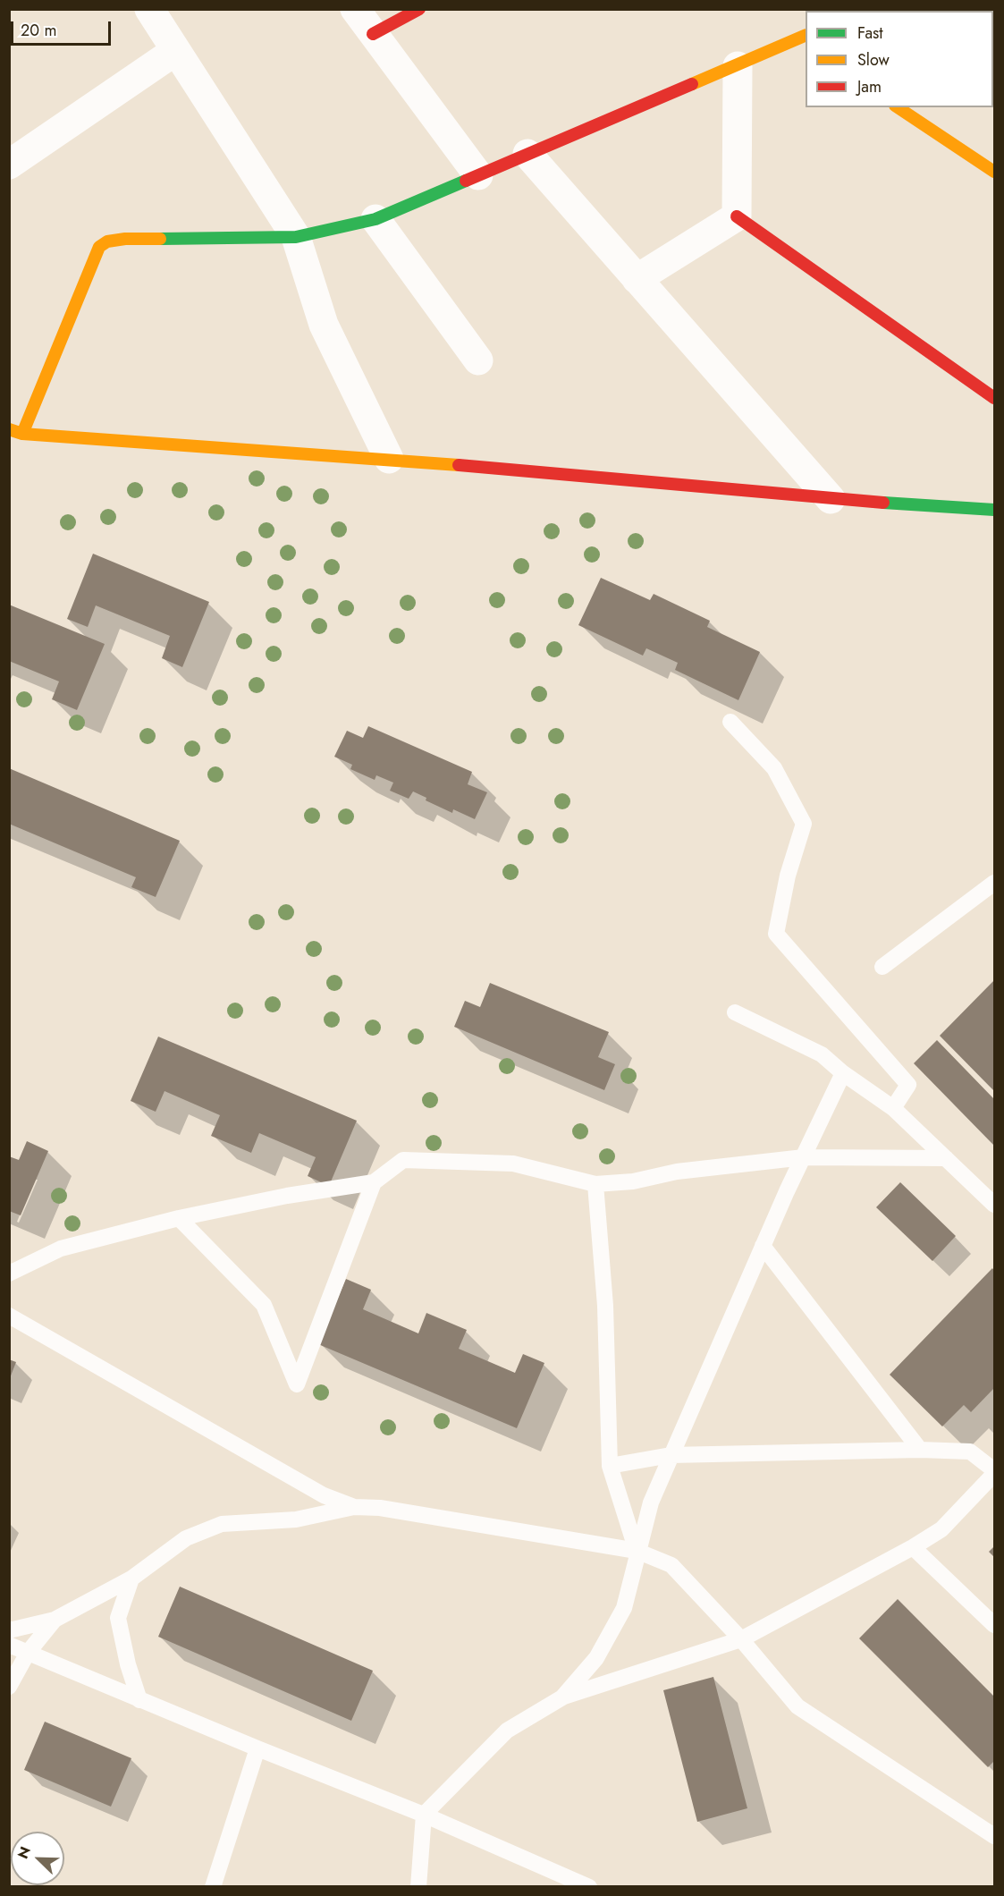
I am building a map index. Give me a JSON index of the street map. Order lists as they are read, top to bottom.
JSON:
{
  "legend": ["Fast", "Slow", "Jam"],
  "scale_bar": "20 m",
  "north": "top left"
}
